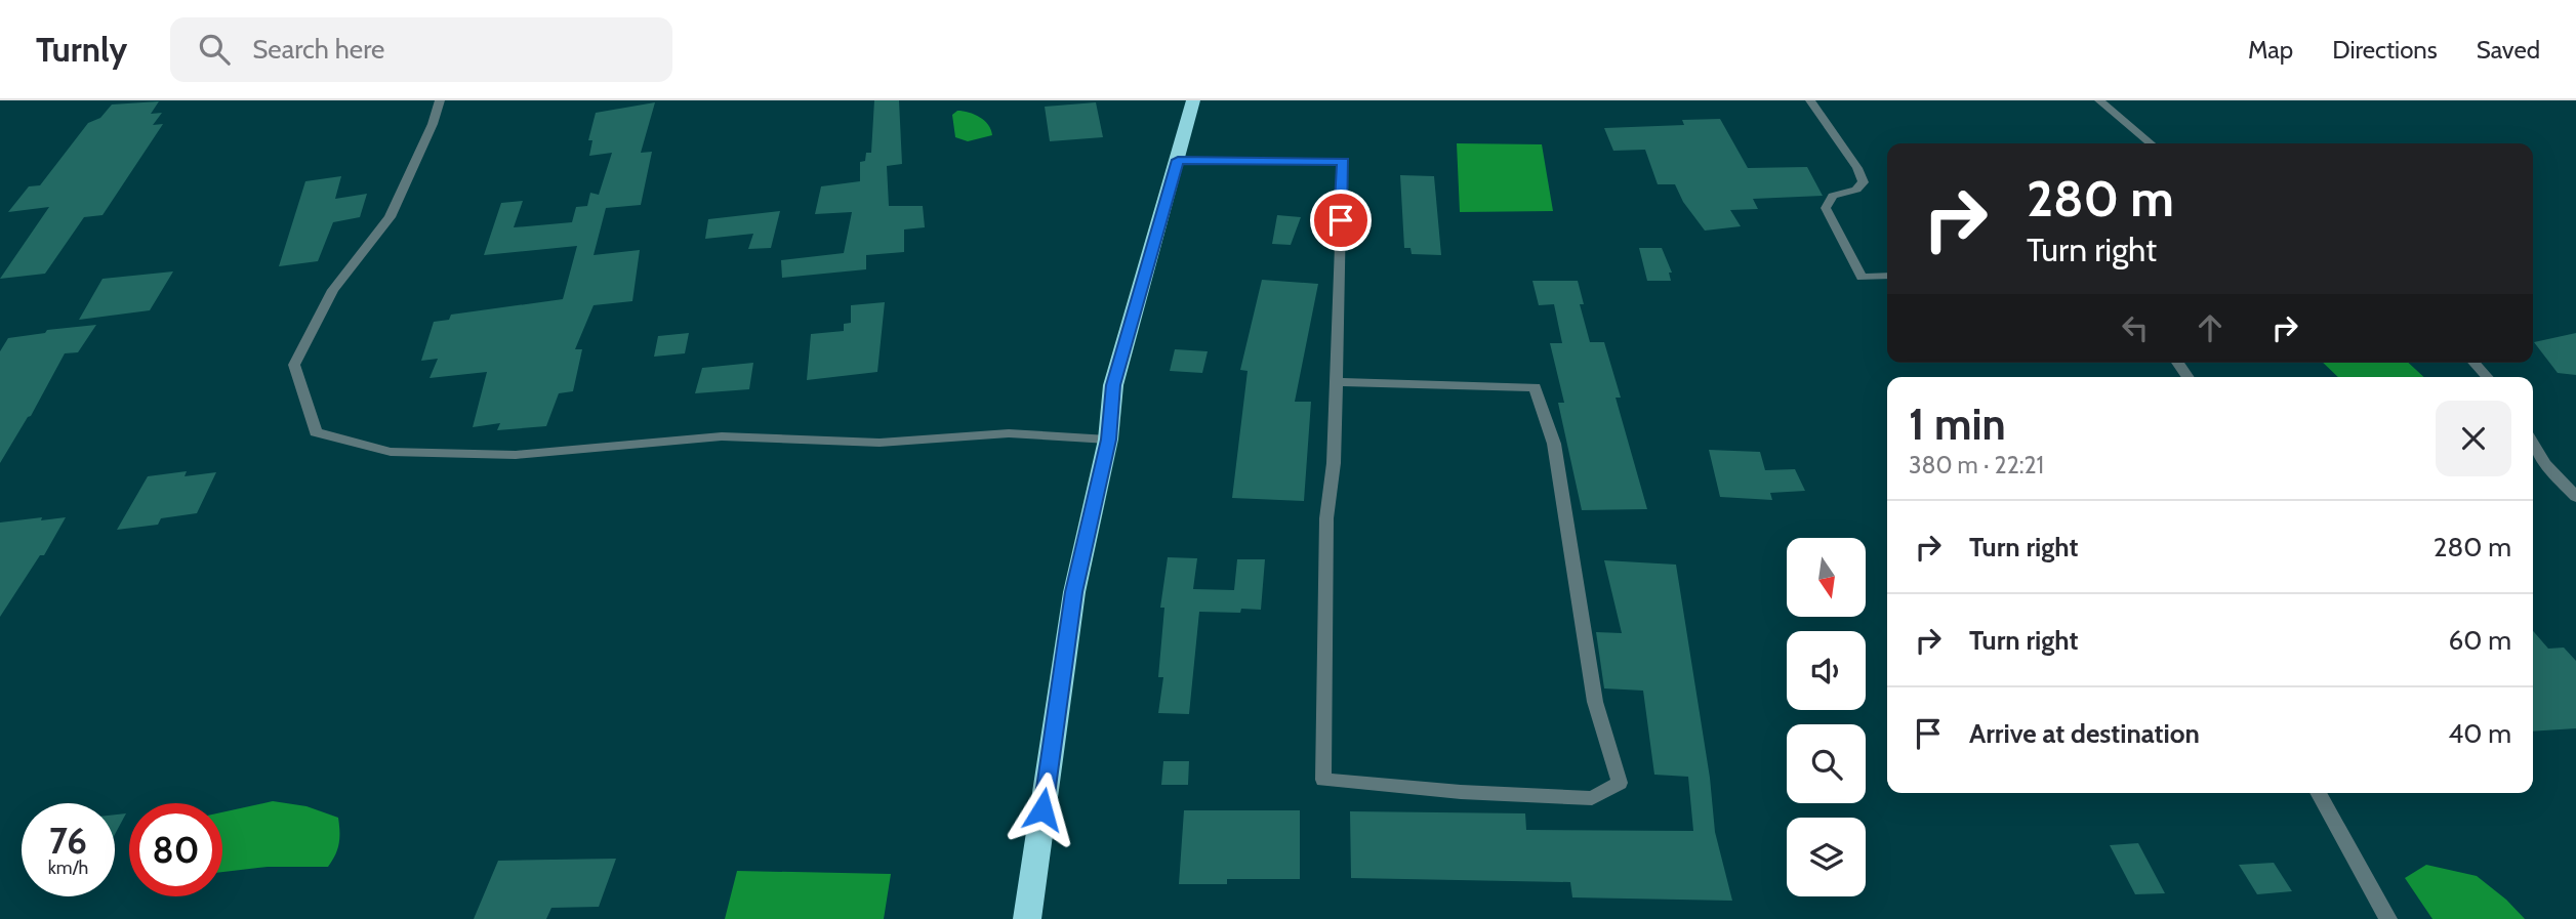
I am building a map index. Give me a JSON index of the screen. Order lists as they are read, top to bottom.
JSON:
{
  "north": "bottom",
  "page": {
    "header": "Turnly",
    "search": "Search here",
    "nav": ["Map", "Directions", "Saved"],
    "turn": ["280 m", "Turn right"],
    "heading": ["1 min", "380 m · 22:21"],
    "list": [
      {
        "name": "Turn right",
        "value": "280 m"
      },
      {
        "name": "Turn right",
        "value": "60 m"
      },
      {
        "name": "Arrive at destination",
        "value": "40 m"
      }
    ],
    "speed": "76 km/h",
    "limit": "80"
  }
}
